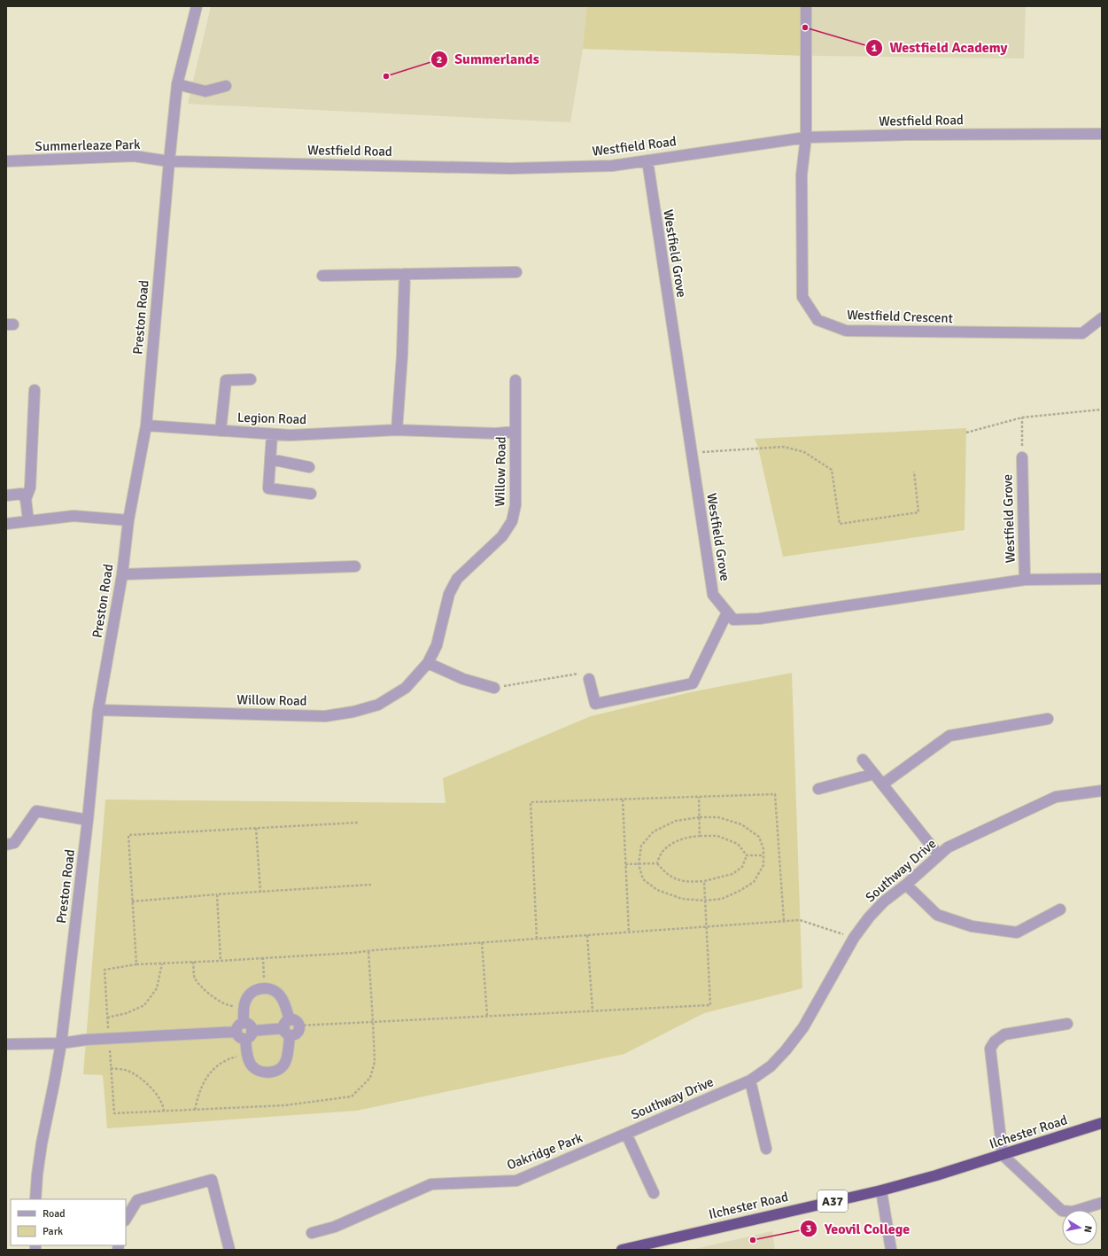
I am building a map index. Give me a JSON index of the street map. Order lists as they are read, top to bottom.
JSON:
{
  "streets": {
    "highway": ["Ilchester Road", "A37"],
    "street": [
      "Westfield Road",
      "Summerleaze Park",
      "Westfield Grove",
      "Westfield Crescent",
      "Preston Road",
      "Legion Road",
      "Willow Road",
      "Southway Drive",
      "Oakridge Park"
    ]
  },
  "crossings": [
    ["Westfield Road", "Summerleaze Park"],
    ["Westfield Road", "Westfield Grove"],
    ["Westfield Road", "Westfield Crescent"],
    ["Westfield Road", "Preston Road"],
    ["Summerleaze Park", "Preston Road"],
    ["Preston Road", "Legion Road"],
    ["Preston Road", "Willow Road"],
    ["Legion Road", "Willow Road"],
    ["Southway Drive", "Oakridge Park"]
  ],
  "places": ["Westfield Academy", "Summerlands", "Yeovil College"],
  "legend": ["Road", "Park"],
  "north": "right"
}
